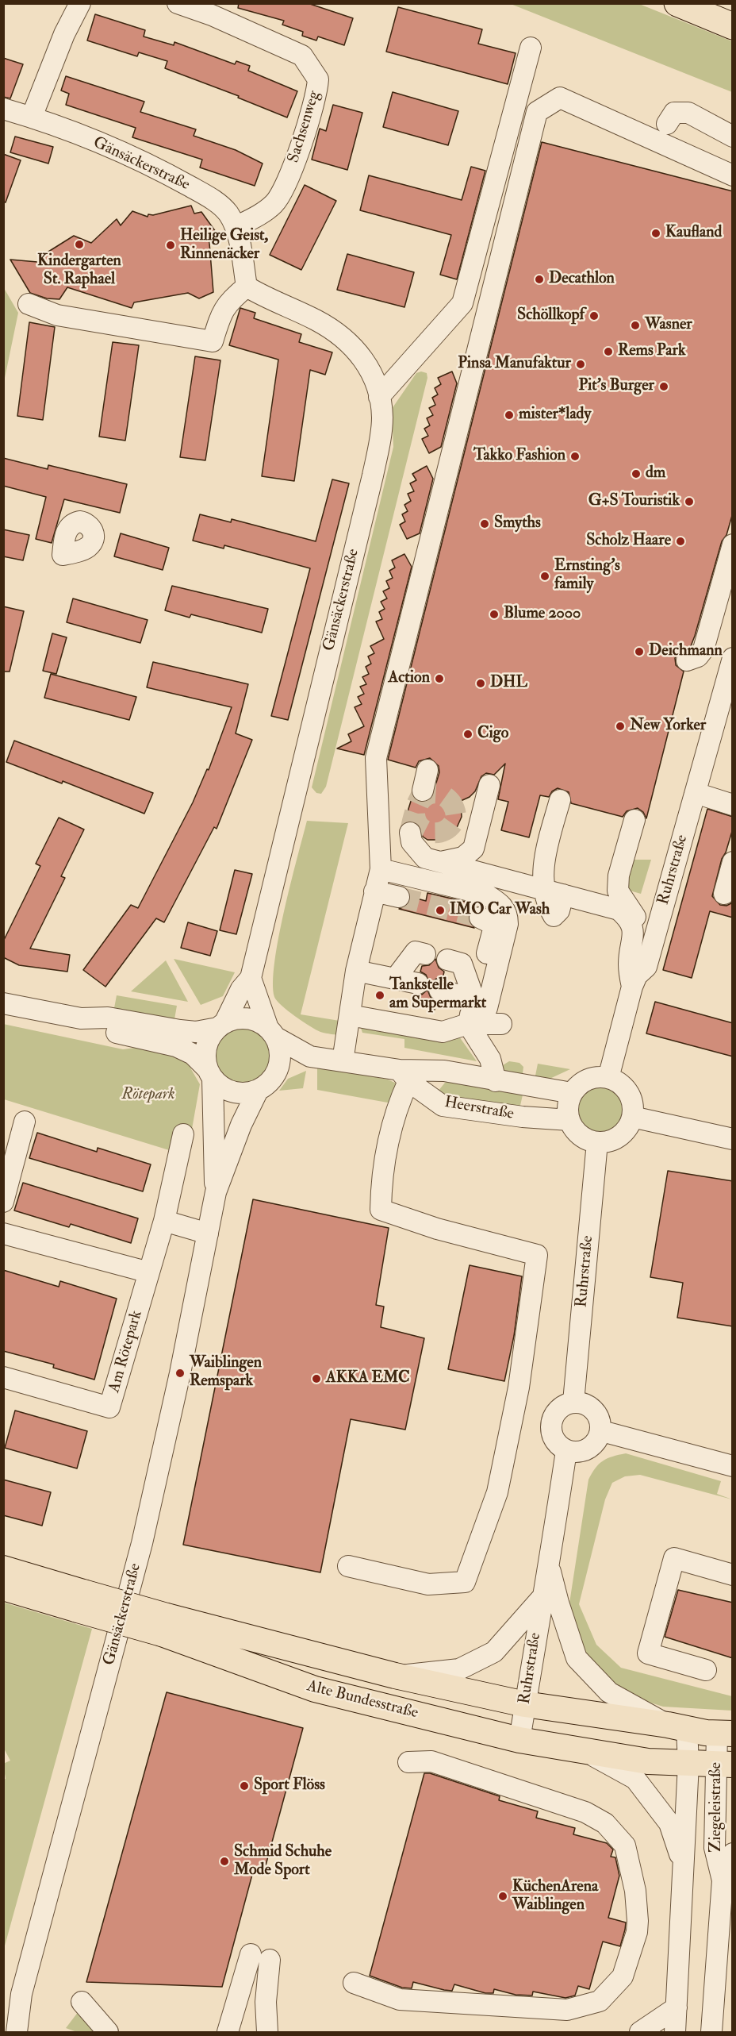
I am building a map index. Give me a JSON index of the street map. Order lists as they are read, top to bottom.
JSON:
{
  "streets": {
    "main road": ["Alte Bundesstraße"],
    "street": [
      "Sachsenweg",
      "Gänsäckerstraße",
      "Ruhrstraße",
      "Heerstraße",
      "Am Rötepark",
      "Ziegeleistraße"
    ]
  },
  "crossings": [
    ["Sachsenweg", "Gänsäckerstraße"],
    ["Gänsäckerstraße", "Heerstraße"],
    ["Ruhrstraße", "Heerstraße"],
    ["Ruhrstraße", "Alte Bundesstraße"],
    ["Ruhrstraße", "Ziegeleistraße"],
    ["Alte Bundesstraße", "Ziegeleistraße"]
  ],
  "parks": ["Rötepark"],
  "places": [
    "Kaufland",
    "Kindergarten St. Raphael",
    "Heilige Geist, Rinnenäcker",
    "Decathlon",
    "Schöllkopf",
    "Wasner",
    "Rems Park",
    "Pinsa Manufaktur",
    "Pit's Burger",
    "mister*lady",
    "Takko Fashion",
    "dm",
    "G+S Touristik",
    "Smyths",
    "Scholz Haare",
    "Ernsting's family",
    "Blume 2000",
    "Deichmann",
    "Action",
    "DHL",
    "New Yorker",
    "Cigo",
    "IMO Car Wash",
    "Tankstelle am Supermarkt",
    "Waiblingen Remspark",
    "AKKA EMC",
    "Sport Flöss",
    "Schmid Schuhe Mode Sport",
    "KüchenArena Waiblingen"
  ]
}
